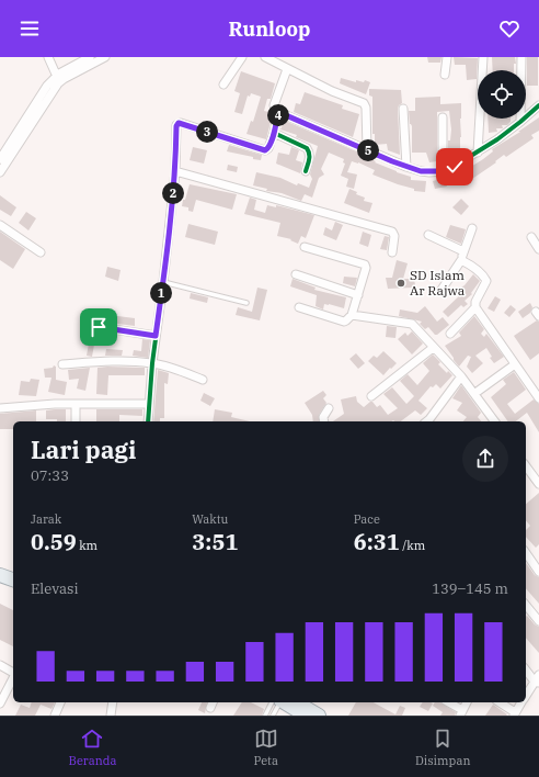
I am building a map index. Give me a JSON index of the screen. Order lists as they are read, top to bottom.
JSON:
{
  "places": ["SD Islam Ar Rajwa"],
  "page": {
    "header": "Runloop",
    "pins": [
      "4",
      "3",
      "5",
      "2",
      "1"
    ],
    "heading": ["Lari pagi", "07:33"],
    "stats": [
      ["Jarak", "0.59 km"],
      ["Waktu", "3:51"],
      ["Pace", "6:31 /km"]
    ],
    "chart": ["Elevasi", "139–145 m"],
    "tabs": ["Beranda", "Peta", "Disimpan"]
  }
}
